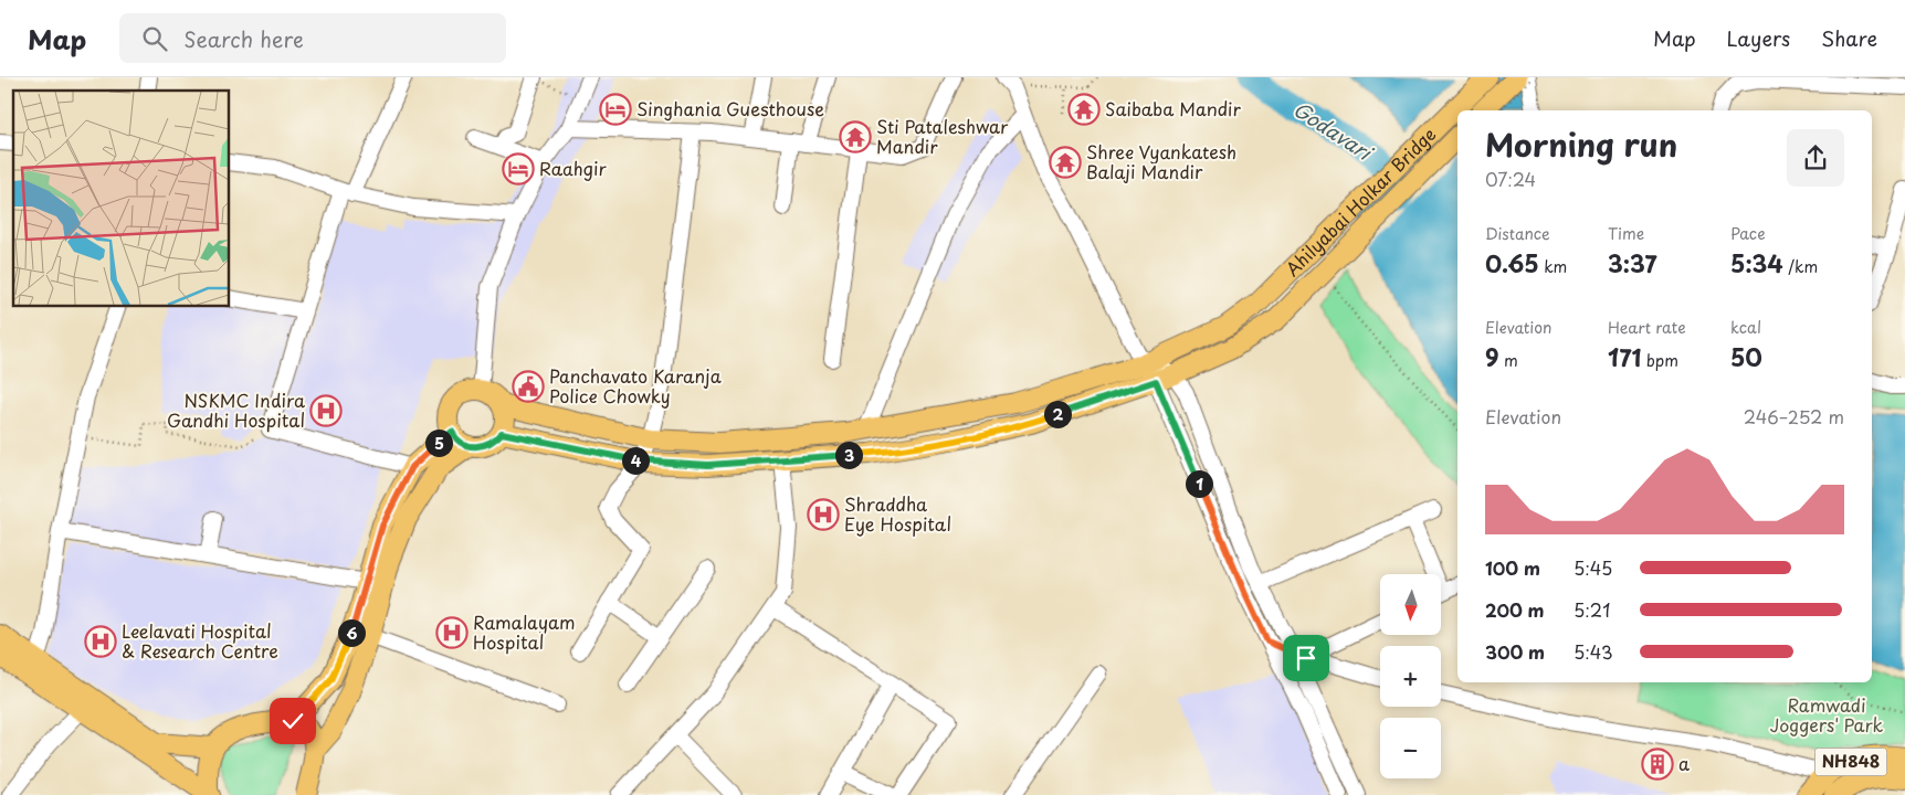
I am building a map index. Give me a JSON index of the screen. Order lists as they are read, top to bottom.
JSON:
{
  "streets": {
    "highway": ["NH848"],
    "main road": ["Ahilyabai Holkar Bridge"]
  },
  "water": ["Godavari"],
  "parks": ["Ramwadi Joggers' Park"],
  "places": {
    "hotel": ["Singhania Guesthouse", "Raahgir"],
    "temple": ["Saibaba Mandir", "Sti Pataleshwar Mandir", "Shree Vyankatesh Balaji Mandir"],
    "public building": ["Panchavato Karanja Police Chowky"],
    "hospital": [
      "NSKMC Indira Gandhi Hospital",
      "Shraddha Eye Hospital",
      "Ramalayam Hospital",
      "Leelavati Hospital & Research Centre"
    ],
    "building": ["a"]
  },
  "north": "bottom",
  "page": {
    "header": "Map",
    "search": "Search here",
    "nav": ["Map", "Layers", "Share"],
    "heading": ["Morning run", "07:24"],
    "stats": [
      ["Distance", "0.65 km"],
      ["Time", "3:37"],
      ["Pace", "5:34 /km"],
      ["Elevation", "9 m"],
      ["Heart rate", "171 bpm"],
      ["kcal", "50"]
    ],
    "chart": ["Elevation", "246–252 m"],
    "pins": [
      "2",
      "5",
      "3",
      "4",
      "1",
      "6"
    ],
    "list": [
      {
        "name": "100 m",
        "note": "5:45"
      },
      {
        "name": "200 m",
        "note": "5:21"
      },
      {
        "name": "300 m",
        "note": "5:43"
      }
    ],
    "map_buttons": ["+", "−"]
  }
}
